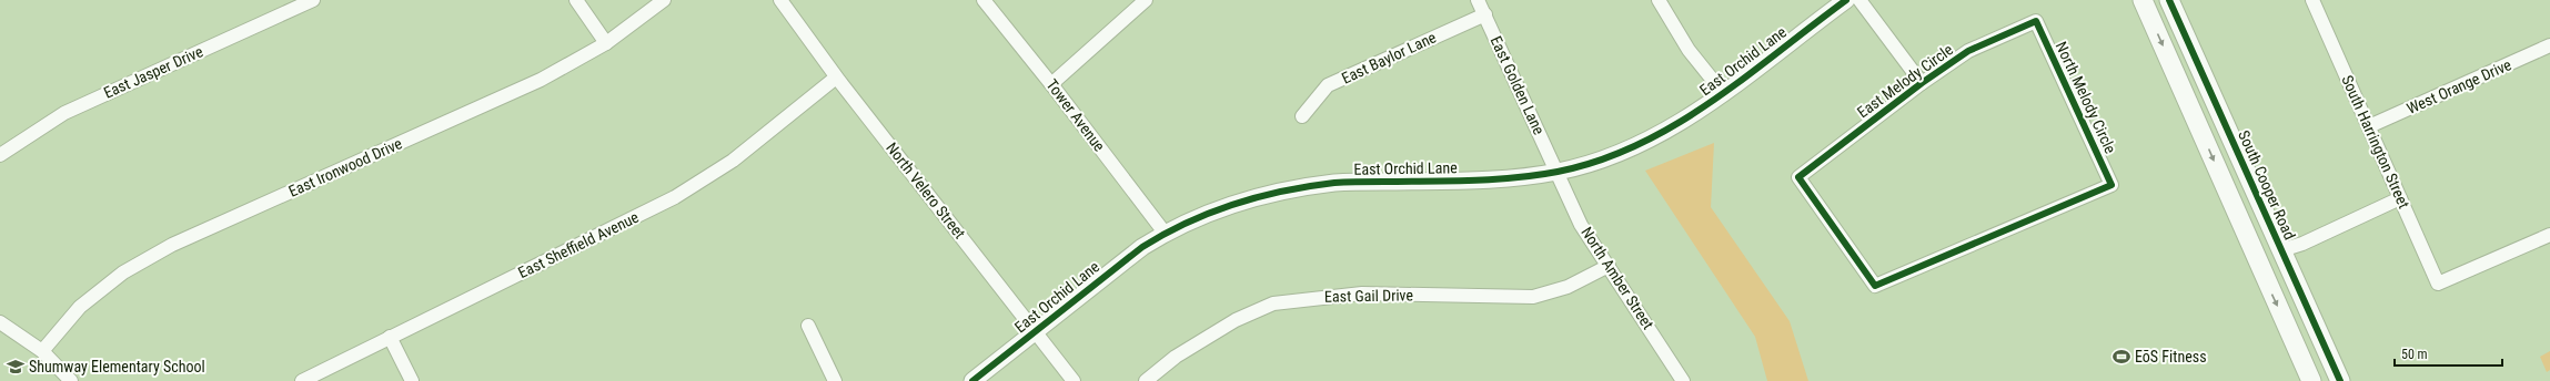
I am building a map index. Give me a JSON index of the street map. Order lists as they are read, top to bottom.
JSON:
{
  "streets": {
    "main road": ["South Cooper Road"],
    "street": [
      "East Baylor Lane",
      "East Orchid Lane",
      "East Jasper Drive",
      "East Melody Circle",
      "East Golden Lane",
      "West Orange Drive",
      "North Melody Circle",
      "Tower Avenue",
      "South Harrington Street",
      "East Ironwood Drive",
      "North Velero Street",
      "East Sheffield Avenue",
      "North Amber Street",
      "East Gail Drive"
    ]
  },
  "crossings": [
    ["East Baylor Lane", "East Golden Lane"],
    ["East Orchid Lane", "East Golden Lane"],
    ["East Orchid Lane", "Tower Avenue"],
    ["East Orchid Lane", "North Velero Street"],
    ["East Orchid Lane", "North Amber Street"],
    ["East Melody Circle", "North Melody Circle"],
    ["East Golden Lane", "North Amber Street"],
    ["West Orange Drive", "South Harrington Street"],
    ["North Velero Street", "East Sheffield Avenue"],
    ["North Amber Street", "East Gail Drive"]
  ],
  "places": {
    "sports": ["EōS Fitness"],
    "school or university": ["Shumway Elementary School"]
  },
  "scale_bar": "50 m"
}
